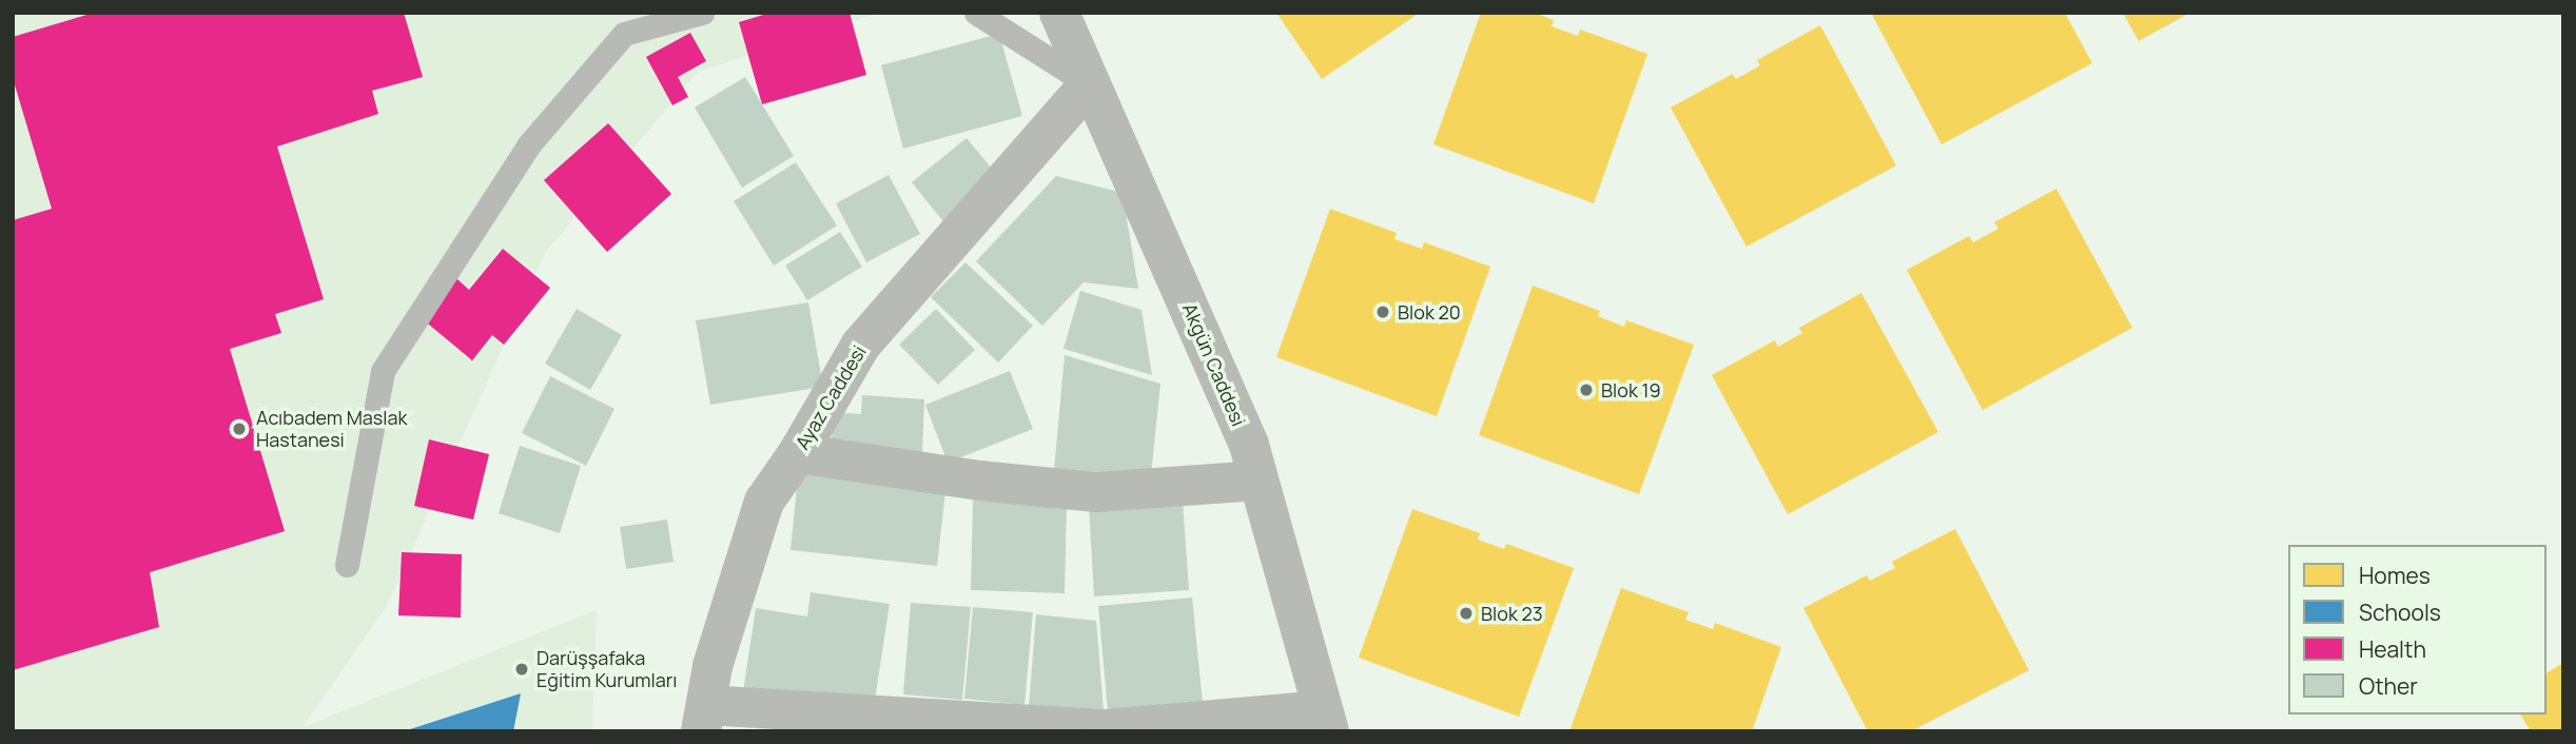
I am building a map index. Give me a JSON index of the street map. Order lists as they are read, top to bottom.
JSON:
{
  "streets": {
    "street": ["Akgün Caddesi", "Ayaz Caddesi"]
  },
  "crossings": [
    ["Akgün Caddesi", "Ayaz Caddesi"]
  ],
  "places": [
    "Blok 20",
    "Blok 19",
    "Acıbadem Maslak Hastanesi",
    "Blok 23",
    "Darüşşafaka Eğitim Kurumları"
  ],
  "legend": [
    "Homes",
    "Schools",
    "Health",
    "Other"
  ]
}
